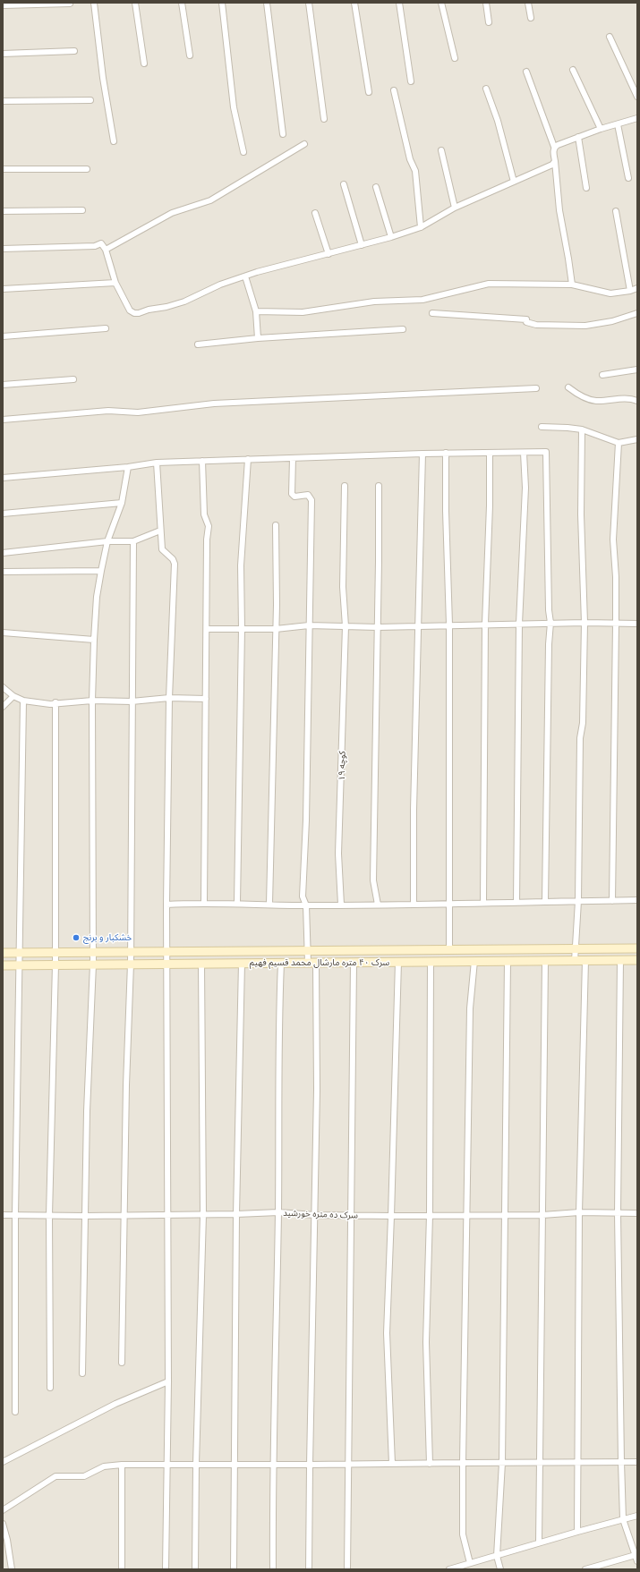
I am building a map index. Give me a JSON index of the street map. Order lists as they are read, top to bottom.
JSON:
{
  "streets": {
    "street": ["کوچه ۱۹", "سرک ۴۰ متره مارشال محمد قسیم فهیم", "سرک ده متره خورشید"]
  },
  "places": ["خشکبار و برنج"]
}
